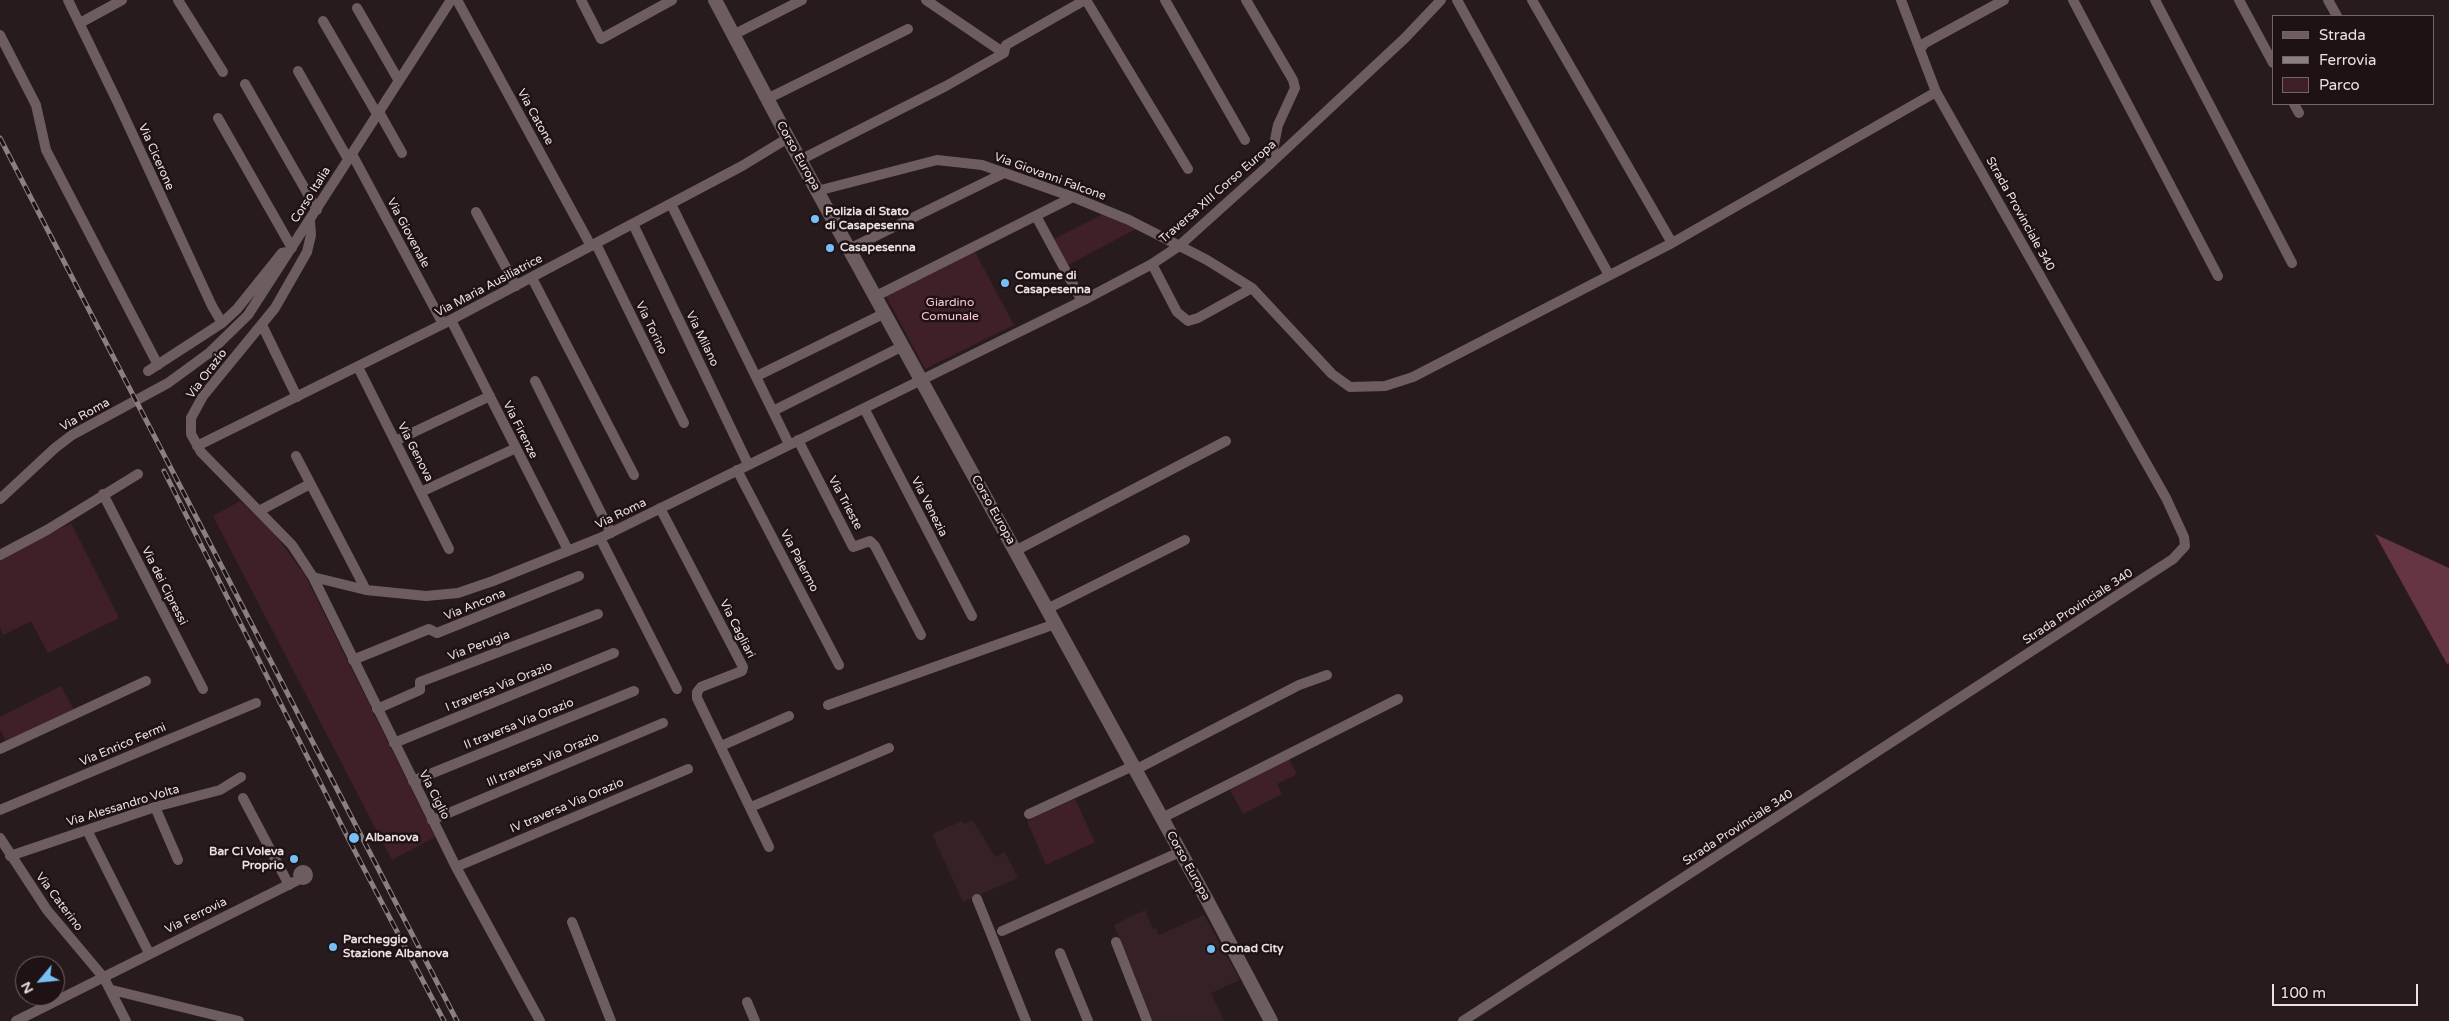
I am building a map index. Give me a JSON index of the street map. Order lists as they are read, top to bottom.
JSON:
{
  "streets": {
    "street": [
      "Via Catone",
      "Corso Europa",
      "Via Cicerone",
      "Via Giovanni Falcone",
      "Traversa XIII Corso Europa",
      "Corso Italia",
      "Strada Provinciale 340",
      "Via Giovenale",
      "Via Maria Ausiliatrice",
      "Via Torino",
      "Via Milano",
      "Via Orazio",
      "Via Roma",
      "Via Firenze",
      "Via Genova",
      "Via Trieste",
      "Via Venezia",
      "Via Palermo",
      "Via dei Cipressi",
      "Via Ancona",
      "Via Cagliari",
      "Via Perugia",
      "I traversa Via Orazio",
      "II traversa Via Orazio",
      "Via Enrico Fermi",
      "III traversa Via Orazio",
      "Via Ciglio",
      "Via Alessandro Volta",
      "IV traversa Via Orazio",
      "Via Caterino",
      "Via Ferrovia"
    ]
  },
  "crossings": [
    ["Via Catone", "Via Maria Ausiliatrice"],
    ["Via Catone", "Via Torino"],
    ["Corso Europa", "Via Giovanni Falcone"],
    ["Corso Europa", "Traversa XIII Corso Europa"],
    ["Corso Europa", "Via Maria Ausiliatrice"],
    ["Corso Europa", "Via Roma"],
    ["Via Giovanni Falcone", "Traversa XIII Corso Europa"],
    ["Via Giovanni Falcone", "Strada Provinciale 340"],
    ["Traversa XIII Corso Europa", "Via Roma"],
    ["Corso Italia", "Via Giovenale"],
    ["Corso Italia", "Via Orazio"],
    ["Corso Italia", "Via Roma"],
    ["Via Giovenale", "Via Maria Ausiliatrice"],
    ["Via Giovenale", "Via Firenze"],
    ["Via Maria Ausiliatrice", "Via Torino"],
    ["Via Maria Ausiliatrice", "Via Milano"],
    ["Via Maria Ausiliatrice", "Via Orazio"],
    ["Via Maria Ausiliatrice", "Via Firenze"],
    ["Via Maria Ausiliatrice", "Via Genova"],
    ["Via Milano", "Via Roma"],
    ["Via Roma", "Via Firenze"],
    ["Via Roma", "Via Trieste"],
    ["Via Roma", "Via Venezia"],
    ["Via Roma", "Via Palermo"],
    ["Via Roma", "Via Cagliari"],
    ["Via Roma", "Via Ciglio"],
    ["Via Ancona", "Via Ciglio"],
    ["Via Perugia", "Via Ciglio"],
    ["I traversa Via Orazio", "Via Ciglio"],
    ["II traversa Via Orazio", "Via Ciglio"],
    ["III traversa Via Orazio", "Via Ciglio"],
    ["Via Ciglio", "IV traversa Via Orazio"],
    ["Via Alessandro Volta", "Via Caterino"],
    ["Via Caterino", "Via Ferrovia"]
  ],
  "parks": ["Giardino Comunale"],
  "places": [
    "Polizia di Stato di Casapesenna",
    "Casapesenna",
    "Comune di Casapesenna",
    "Albanova",
    "Bar Ci Voleva Proprio",
    "Parcheggio Stazione Albanova",
    "Conad City"
  ],
  "legend": ["Strada", "Ferrovia", "Parco"],
  "scale_bar": "100 m",
  "north": "bottom left"
}
